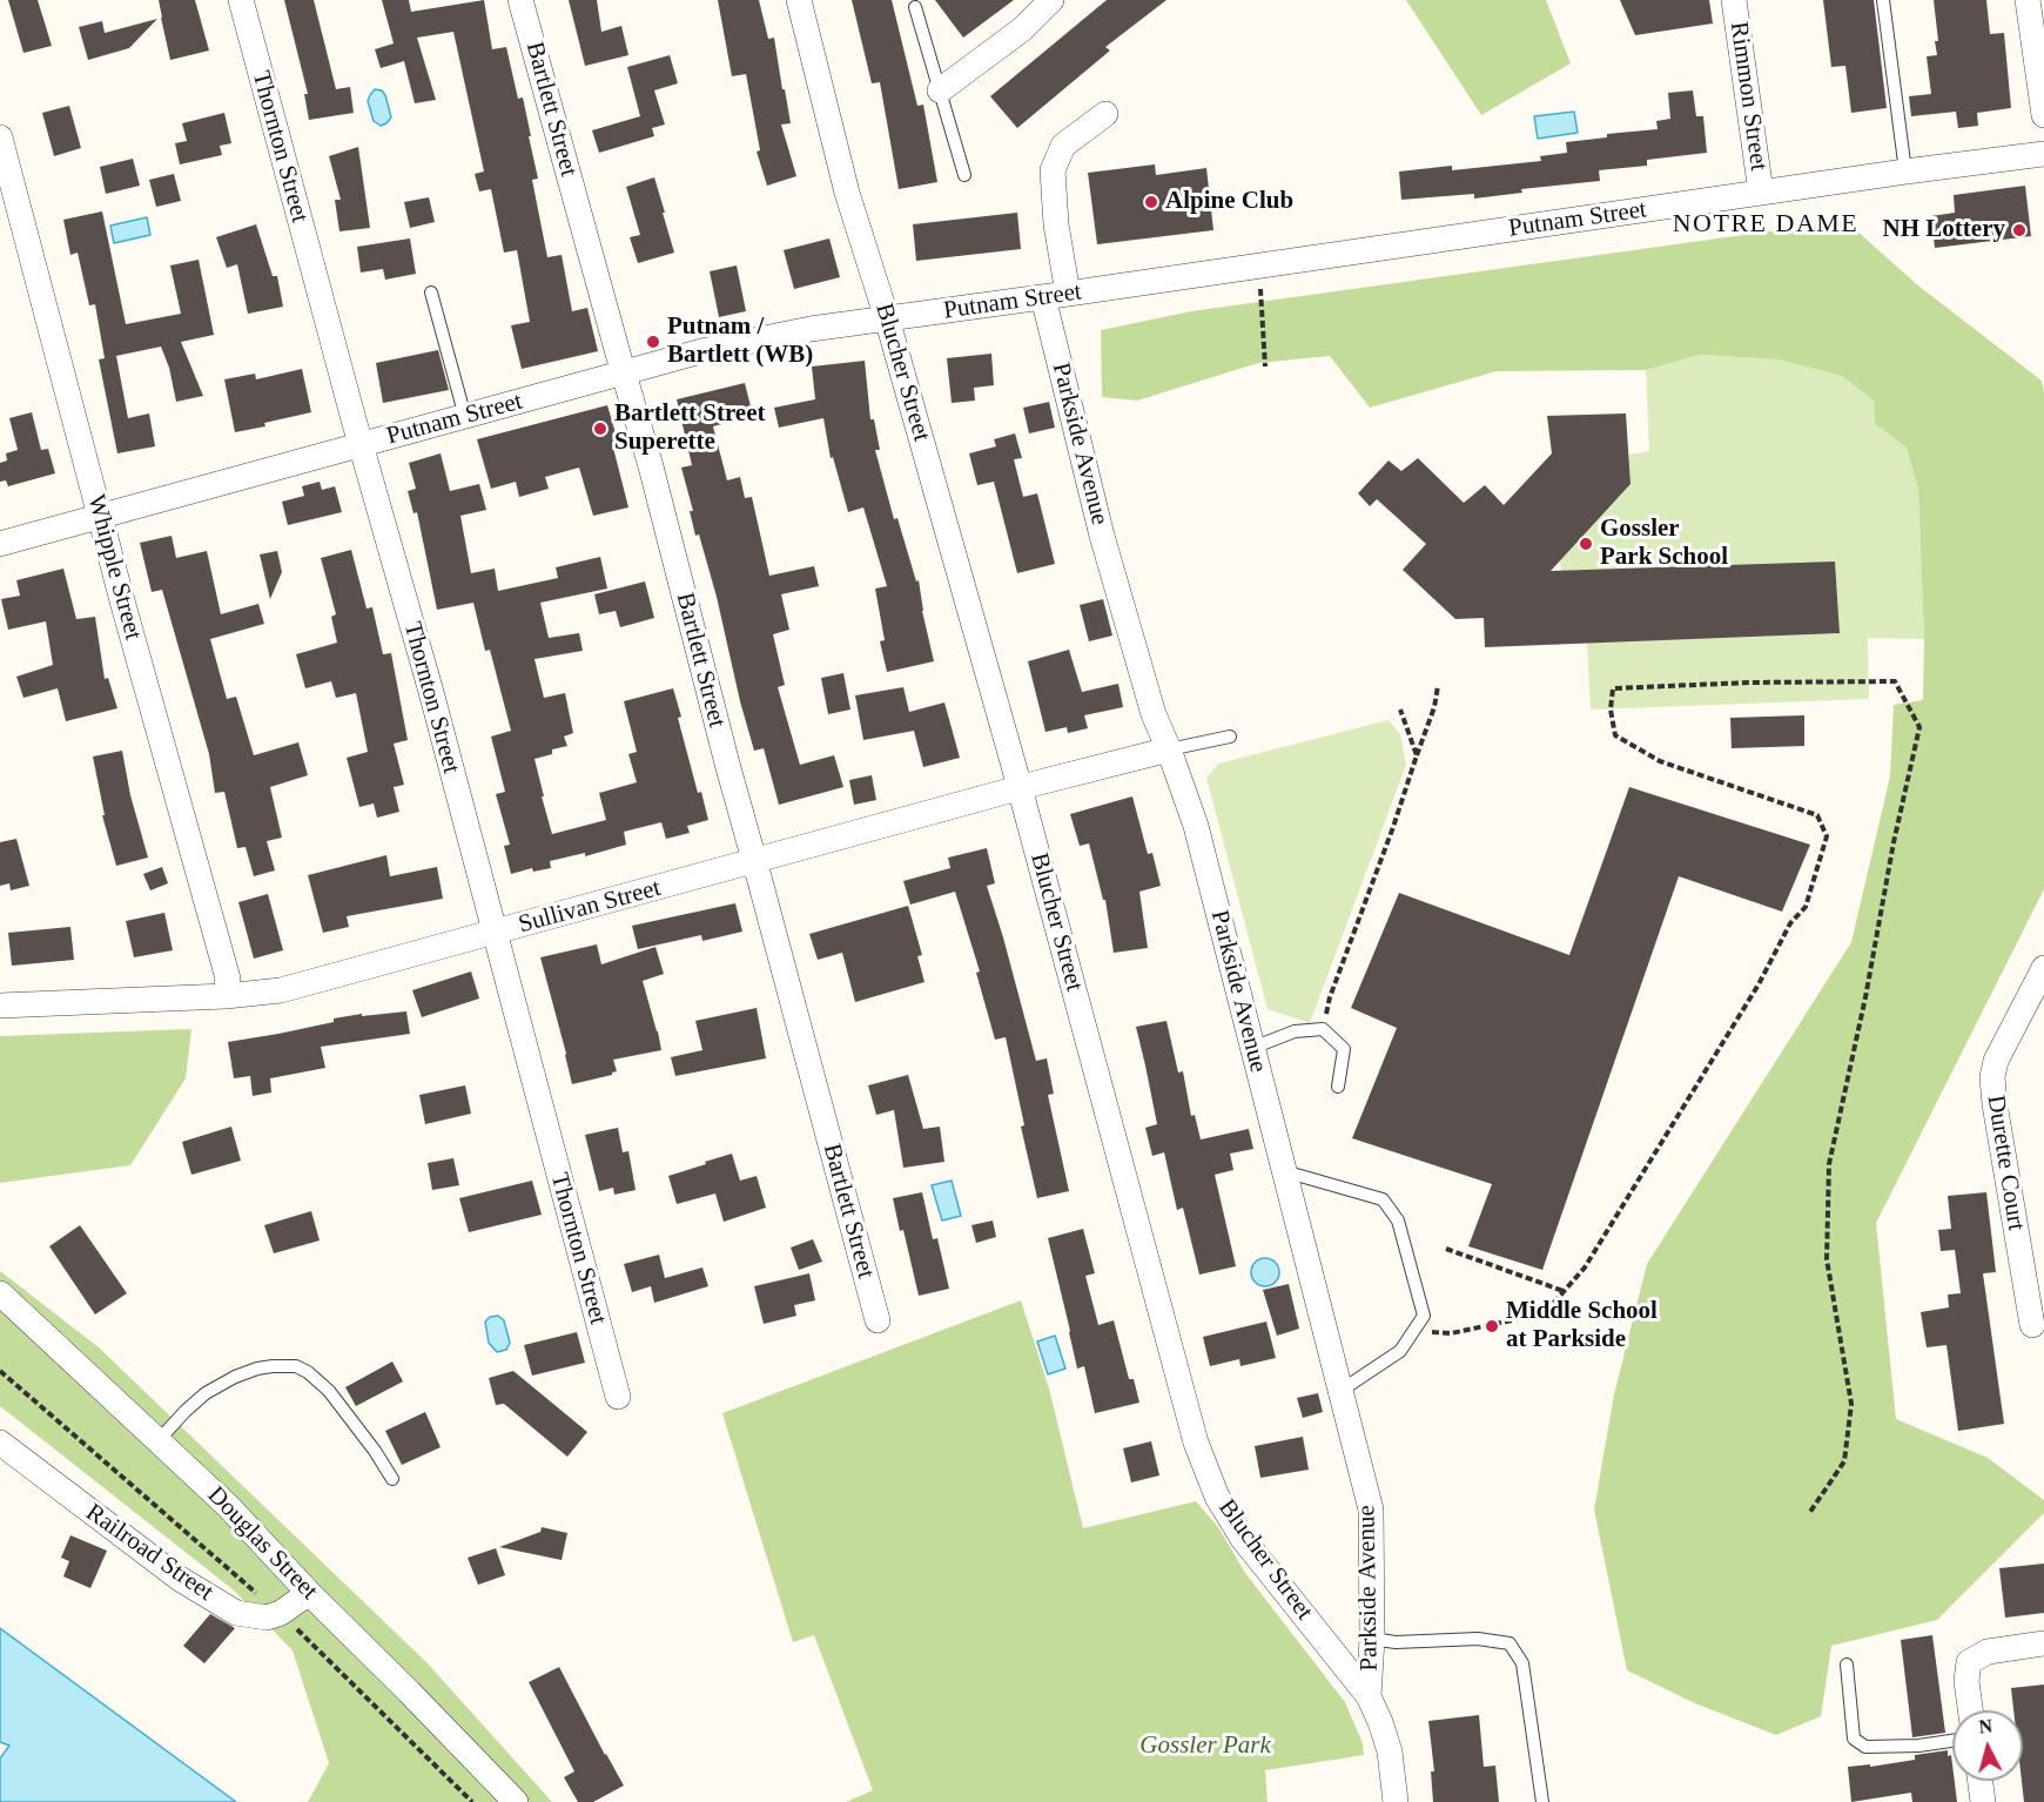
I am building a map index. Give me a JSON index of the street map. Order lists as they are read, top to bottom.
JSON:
{
  "streets": {
    "street": [
      "Rimmon Street",
      "Bartlett Street",
      "Thornton Street",
      "Putnam Street",
      "Blucher Street",
      "Parkside Avenue",
      "Whipple Street",
      "Sullivan Street",
      "Durette Court",
      "Douglas Street",
      "Railroad Street"
    ]
  },
  "crossings": [
    ["Rimmon Street", "Putnam Street"],
    ["Bartlett Street", "Putnam Street"],
    ["Bartlett Street", "Sullivan Street"],
    ["Thornton Street", "Putnam Street"],
    ["Thornton Street", "Sullivan Street"],
    ["Putnam Street", "Blucher Street"],
    ["Putnam Street", "Parkside Avenue"],
    ["Putnam Street", "Whipple Street"],
    ["Blucher Street", "Parkside Avenue"],
    ["Blucher Street", "Sullivan Street"],
    ["Parkside Avenue", "Sullivan Street"],
    ["Whipple Street", "Sullivan Street"]
  ],
  "districts": ["NOTRE DAME"],
  "parks": ["Gossler Park"],
  "places": [
    "Alpine Club",
    "NH Lottery",
    "Putnam / Bartlett (WB)",
    "Bartlett Street Superette",
    "Gossler Park School",
    "Middle School at Parkside"
  ],
  "north": "top"
}
